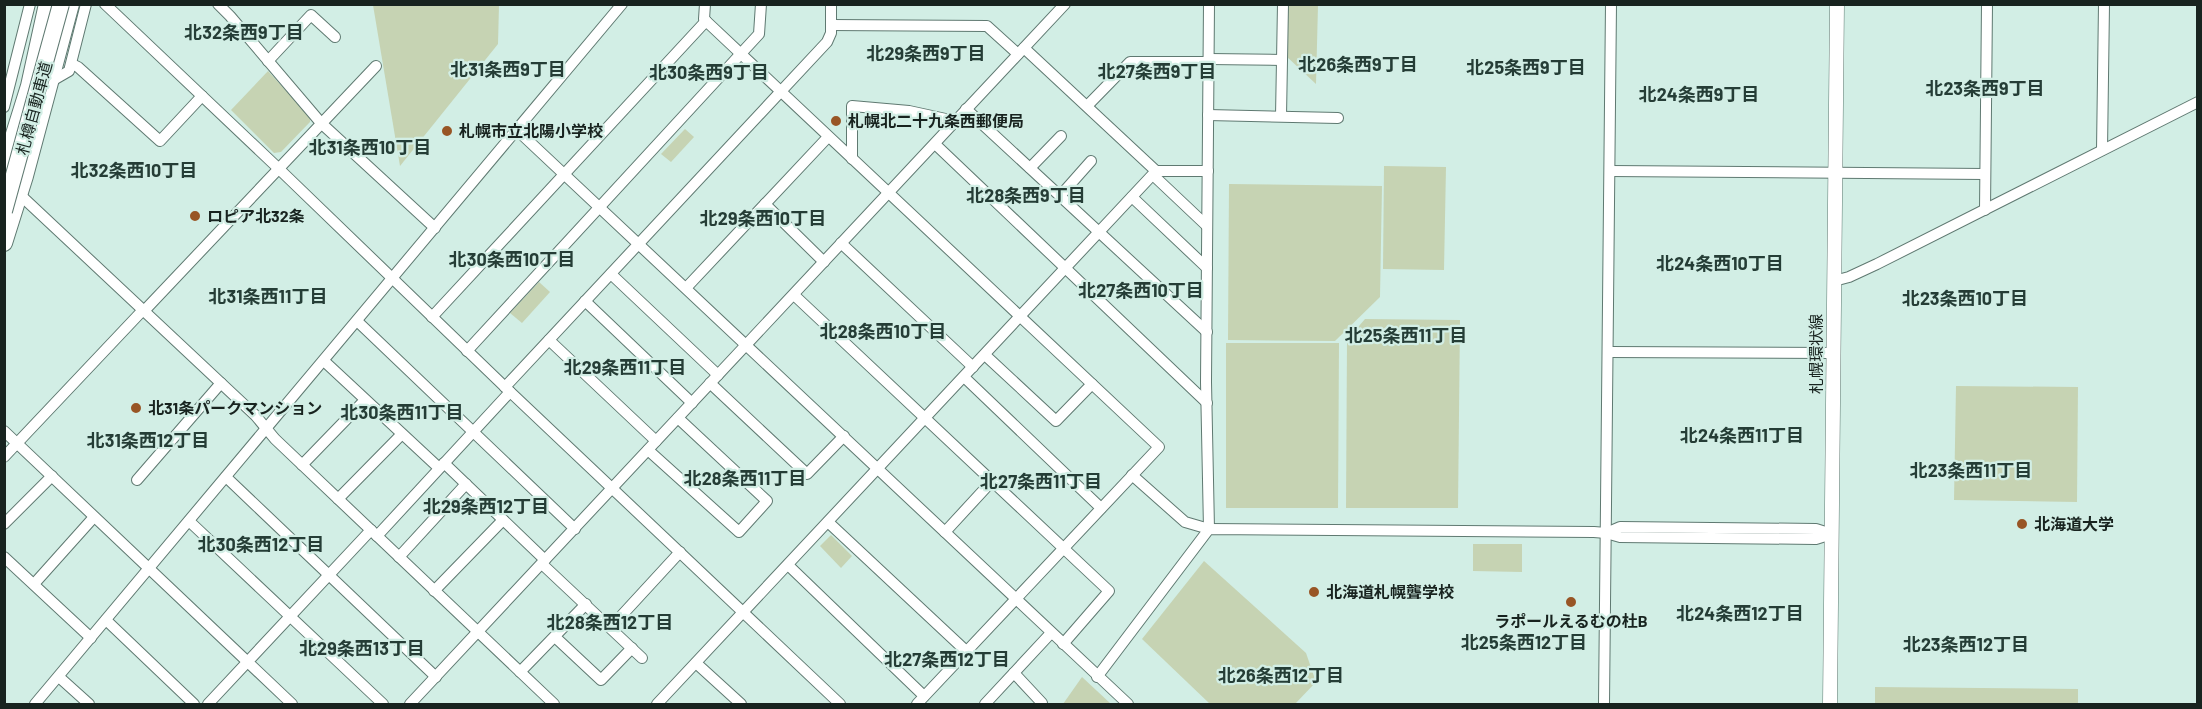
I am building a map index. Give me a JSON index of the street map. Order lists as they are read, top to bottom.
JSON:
{
  "streets": {
    "highway": ["札樽自動車道"],
    "main road": ["札幌環状線"]
  },
  "districts": [
    "北32条西9丁目",
    "北29条西9丁目",
    "北26条西9丁目",
    "北25条西9丁目",
    "北31条西9丁目",
    "北27条西9丁目",
    "北30条西9丁目",
    "北23条西9丁目",
    "北24条西9丁目",
    "北31条西10丁目",
    "北32条西10丁目",
    "北28条西9丁目",
    "北29条西10丁目",
    "北30条西10丁目",
    "北24条西10丁目",
    "北27条西10丁目",
    "北31条西11丁目",
    "北23条西10丁目",
    "北28条西10丁目",
    "北25条西11丁目",
    "北29条西11丁目",
    "北30条西11丁目",
    "北24条西11丁目",
    "北31条西12丁目",
    "北23条西11丁目",
    "北28条西11丁目",
    "北27条西11丁目",
    "北29条西12丁目",
    "北30条西12丁目",
    "北24条西12丁目",
    "北28条西12丁目",
    "北25条西12丁目",
    "北23条西12丁目",
    "北29条西13丁目",
    "北27条西12丁目",
    "北26条西12丁目"
  ],
  "places": [
    "札幌北二十九条西郵便局",
    "札幌市立北陽小学校",
    "ロピア北32条",
    "北31条パークマンション",
    "北海道大学",
    "北海道札幌聾学校",
    "ラポールえるむの杜B"
  ]
}
